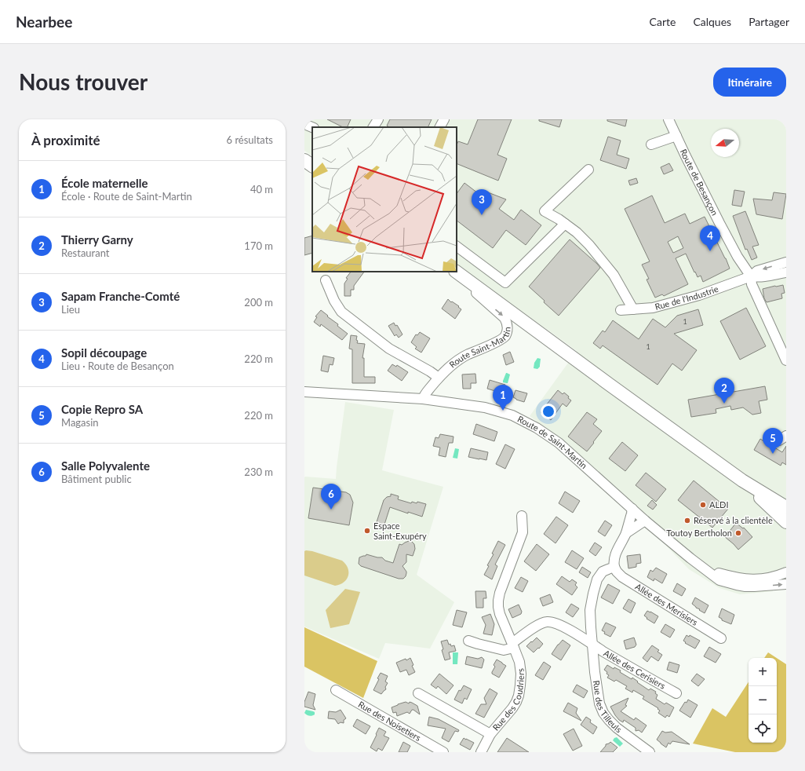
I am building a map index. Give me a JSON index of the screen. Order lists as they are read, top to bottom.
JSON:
{
  "streets": {
    "street": [
      "Route de Besançon",
      "Rue de l'Industrie",
      "Route Saint-Martin",
      "Route de Saint-Martin",
      "Allée des Merisiers",
      "Allée des Cerisiers",
      "Rue des Coudriers",
      "Rue des Tilleuls",
      "Rue des Noisetiers"
    ]
  },
  "crossings": [
    ["Route de Besançon", "Rue de l'Industrie"],
    ["Route Saint-Martin", "Route de Saint-Martin"],
    ["Allée des Merisiers", "Rue des Tilleuls"],
    ["Allée des Cerisiers", "Rue des Coudriers"],
    ["Allée des Cerisiers", "Rue des Tilleuls"]
  ],
  "places": [
    "ALDI",
    "Réservé à la clientèle",
    "Espace Saint-Exupéry",
    "Toutoy Bertholon"
  ],
  "house_numbers": ["1", "1"],
  "north": "left",
  "page": {
    "header": "Nearbee",
    "nav": ["Carte", "Calques", "Partager"],
    "buttons": "Itinéraire",
    "title": "Nous trouver",
    "heading": ["À proximité", "6 résultats"],
    "list": [
      {
        "mark": "1",
        "name": "École maternelle",
        "note": "École · Route de Saint-Martin",
        "value": "40 m"
      },
      {
        "mark": "2",
        "name": "Thierry Garny",
        "note": "Restaurant",
        "value": "170 m"
      },
      {
        "mark": "3",
        "name": "Sapam Franche-Comté",
        "note": "Lieu",
        "value": "200 m"
      },
      {
        "mark": "4",
        "name": "Sopil découpage",
        "note": "Lieu · Route de Besançon",
        "value": "220 m"
      },
      {
        "mark": "5",
        "name": "Copie Repro SA",
        "note": "Magasin",
        "value": "220 m"
      },
      {
        "mark": "6",
        "name": "Salle Polyvalente",
        "note": "Bâtiment public",
        "value": "230 m"
      }
    ],
    "pins": [
      "3",
      "4",
      "2",
      "1",
      "5",
      "6"
    ],
    "map_buttons": ["+", "−"]
  }
}
